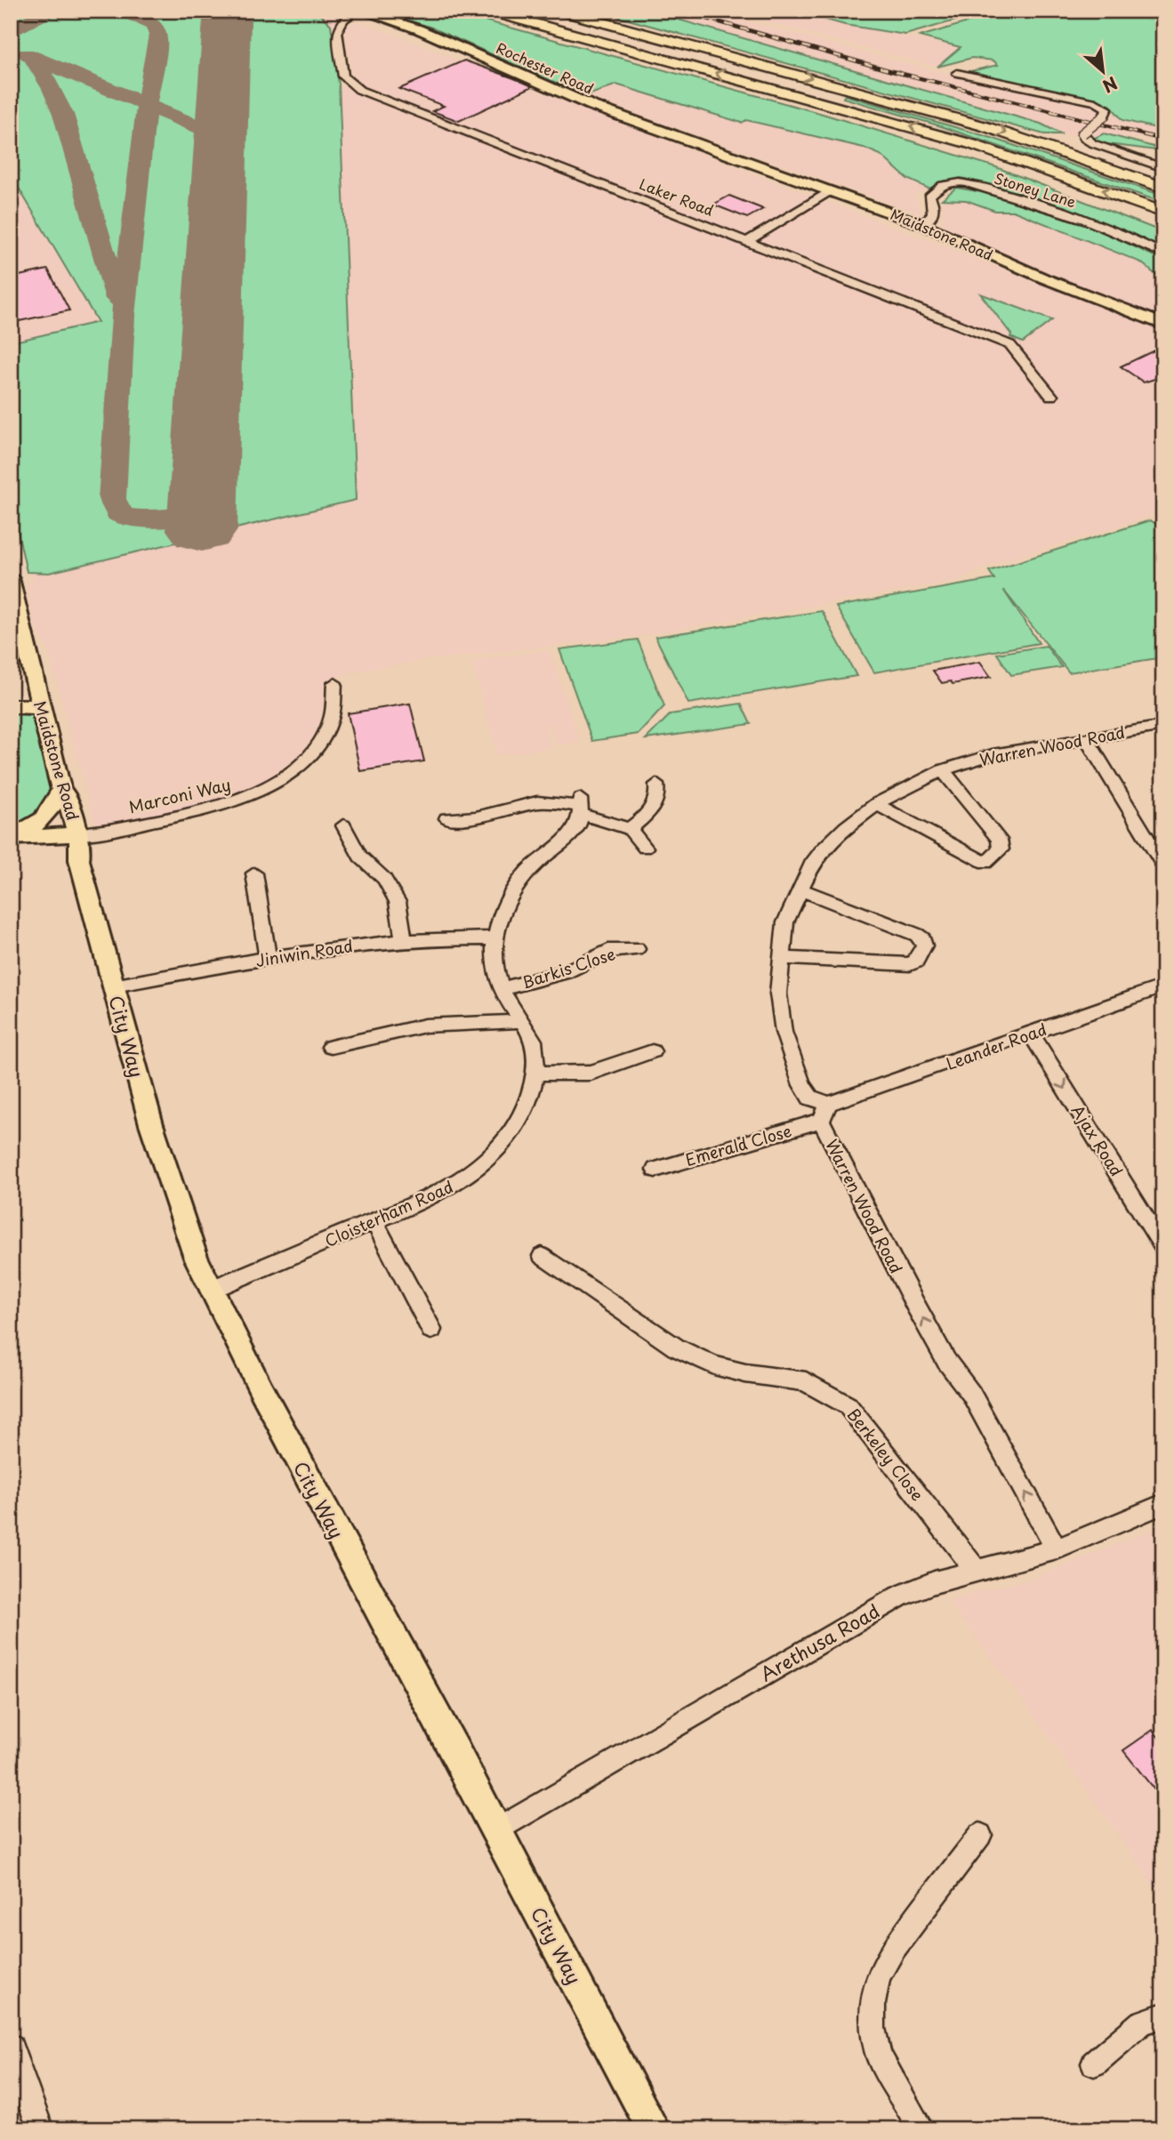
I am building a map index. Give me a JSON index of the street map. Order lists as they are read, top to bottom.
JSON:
{
  "streets": {
    "main road": ["Rochester Road", "Maidstone Road", "City Way"],
    "street": [
      "Stoney Lane",
      "Laker Road",
      "Warren Wood Road",
      "Marconi Way",
      "Jiniwin Road",
      "Barkis Close",
      "Leander Road",
      "Ajax Road",
      "Emerald Close",
      "Cloisterham Road",
      "Berkeley Close",
      "Arethusa Road"
    ]
  },
  "crossings": [
    ["Rochester Road", "Laker Road"],
    ["Rochester Road", "Maidstone Road"],
    ["Stoney Lane", "Maidstone Road"],
    ["Maidstone Road", "Marconi Way"],
    ["Maidstone Road", "City Way"],
    ["Warren Wood Road", "Leander Road"],
    ["Warren Wood Road", "Emerald Close"],
    ["Warren Wood Road", "Arethusa Road"],
    ["Marconi Way", "City Way"],
    ["Jiniwin Road", "City Way"],
    ["Jiniwin Road", "Cloisterham Road"],
    ["Barkis Close", "Cloisterham Road"],
    ["City Way", "Cloisterham Road"],
    ["City Way", "Arethusa Road"],
    ["Leander Road", "Ajax Road"],
    ["Leander Road", "Emerald Close"],
    ["Berkeley Close", "Arethusa Road"]
  ],
  "one_way": ["Warren Wood Road", "Ajax Road"],
  "north": "bottom right"
}
